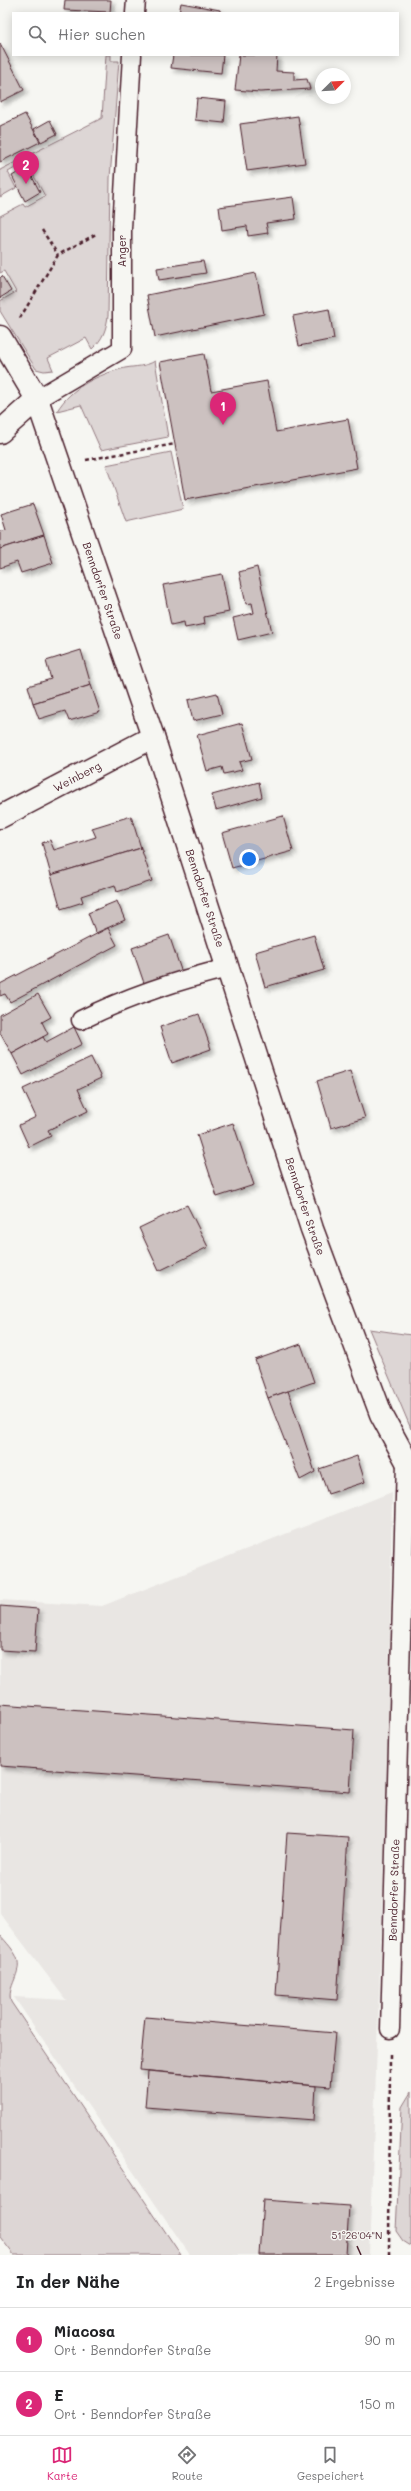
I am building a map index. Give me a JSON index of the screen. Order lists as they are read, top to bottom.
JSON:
{
  "streets": {
    "street": ["Benndorfer Straße", "Weinberg"],
    "lane": ["Anger"]
  },
  "crossings": [
    ["Anger", "Benndorfer Straße"],
    ["Benndorfer Straße", "Weinberg"]
  ],
  "north": "top right",
  "page": {
    "search": "Hier suchen",
    "pins": ["2", "1"],
    "heading": ["In der Nähe", "2 Ergebnisse"],
    "list": [
      {
        "mark": "1",
        "name": "Miacosa",
        "note": "Ort · Benndorfer Straße",
        "value": "90 m"
      },
      {
        "mark": "2",
        "name": "E",
        "note": "Ort · Benndorfer Straße",
        "value": "150 m"
      }
    ],
    "nav": ["Karte", "Route", "Gespeichert"]
  },
  "coordinates": ["51°26'04\"N"]
}
